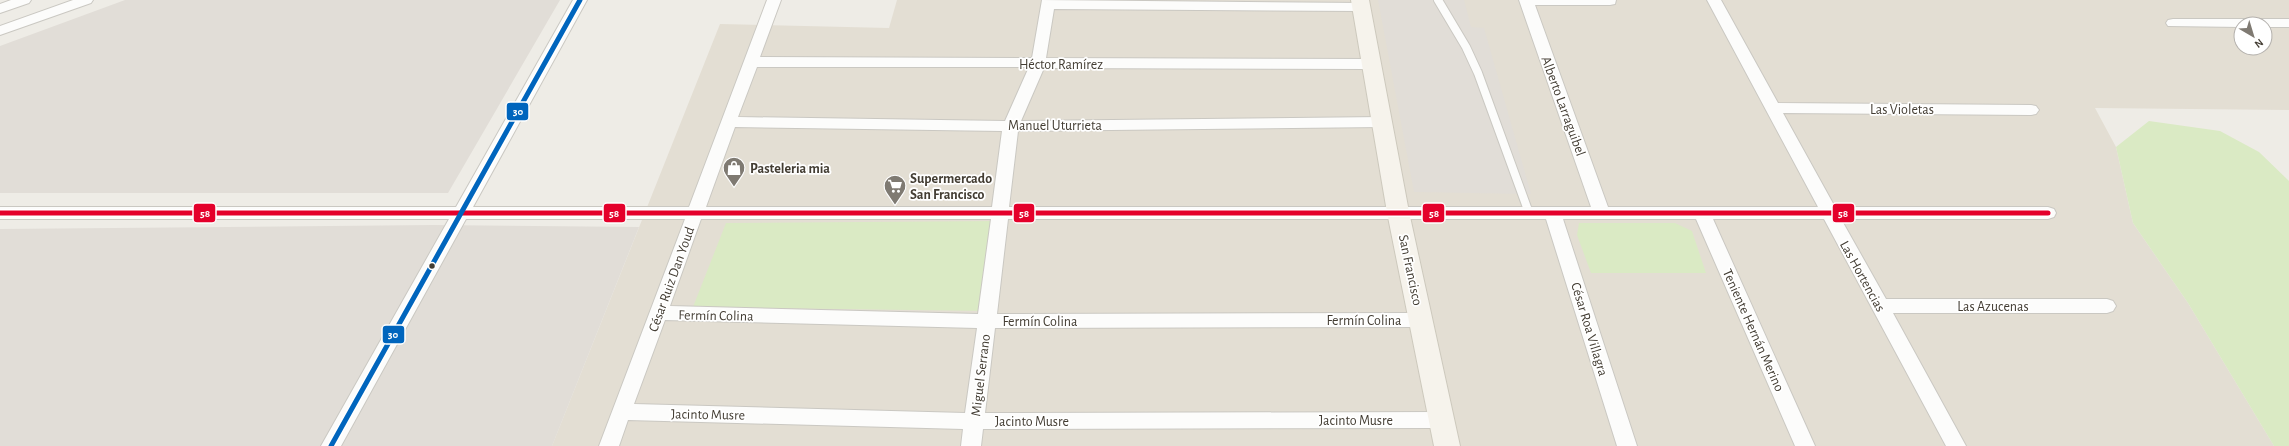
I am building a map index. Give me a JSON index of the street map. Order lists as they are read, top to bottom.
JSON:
{
  "streets": {
    "street": [
      "Héctor Ramírez",
      "Alberto Larraguibel",
      "Las Violetas",
      "Manuel Uturrieta",
      "San Francisco",
      "Las Hortencias",
      "César Ruiz Dan Youd",
      "Las Azucenas",
      "Fermín Colina",
      "César Roa Villagra",
      "Teniente Hernán Merino",
      "Miguel Serrano",
      "Jacinto Musre"
    ]
  },
  "crossings": [
    ["Héctor Ramírez", "San Francisco"],
    ["Héctor Ramírez", "César Ruiz Dan Youd"],
    ["Héctor Ramírez", "Miguel Serrano"],
    ["Las Violetas", "Las Hortencias"],
    ["Manuel Uturrieta", "San Francisco"],
    ["Manuel Uturrieta", "César Ruiz Dan Youd"],
    ["Manuel Uturrieta", "Miguel Serrano"],
    ["San Francisco", "Fermín Colina"],
    ["San Francisco", "Jacinto Musre"],
    ["Las Hortencias", "Las Azucenas"],
    ["César Ruiz Dan Youd", "Fermín Colina"],
    ["César Ruiz Dan Youd", "Jacinto Musre"],
    ["Fermín Colina", "Miguel Serrano"],
    ["Miguel Serrano", "Jacinto Musre"]
  ],
  "places": {
    "shop": ["Pasteleria mia"],
    "supermarket": ["Supermercado San Francisco"]
  },
  "lines": ["transit line 30", "transit line 58"],
  "north": "bottom right"
}
